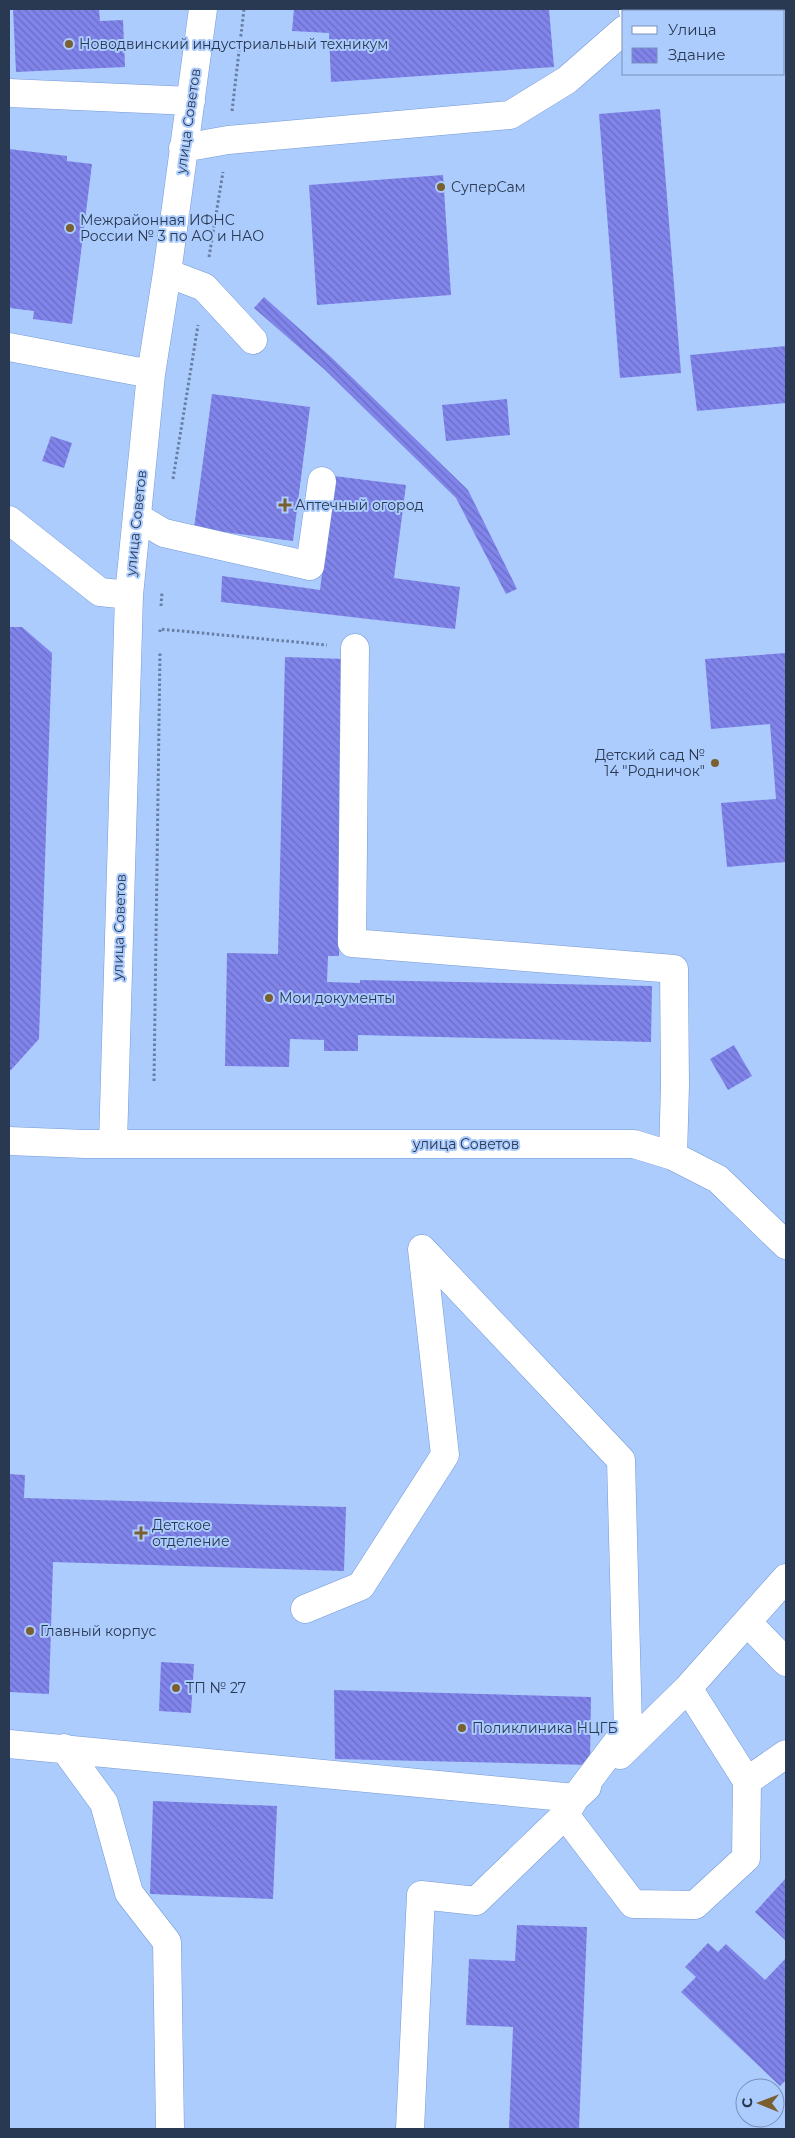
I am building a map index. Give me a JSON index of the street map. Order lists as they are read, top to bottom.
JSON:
{
  "streets": {
    "street": ["улица Советов"]
  },
  "places": {
    "other": [
      "Новодвинский индустриальный техникум",
      "СуперСам",
      "Межрайонная ИФНС России № 3 по АО и НАО",
      "Детский сад № 14 \"Родничок\"",
      "Мои документы",
      "Главный корпус",
      "ТП № 27",
      "Поликлиника НЦГБ"
    ],
    "health": ["Аптечный огород", "Детское отделение"]
  },
  "legend": ["Улица", "Здание"],
  "north": "left"
}
